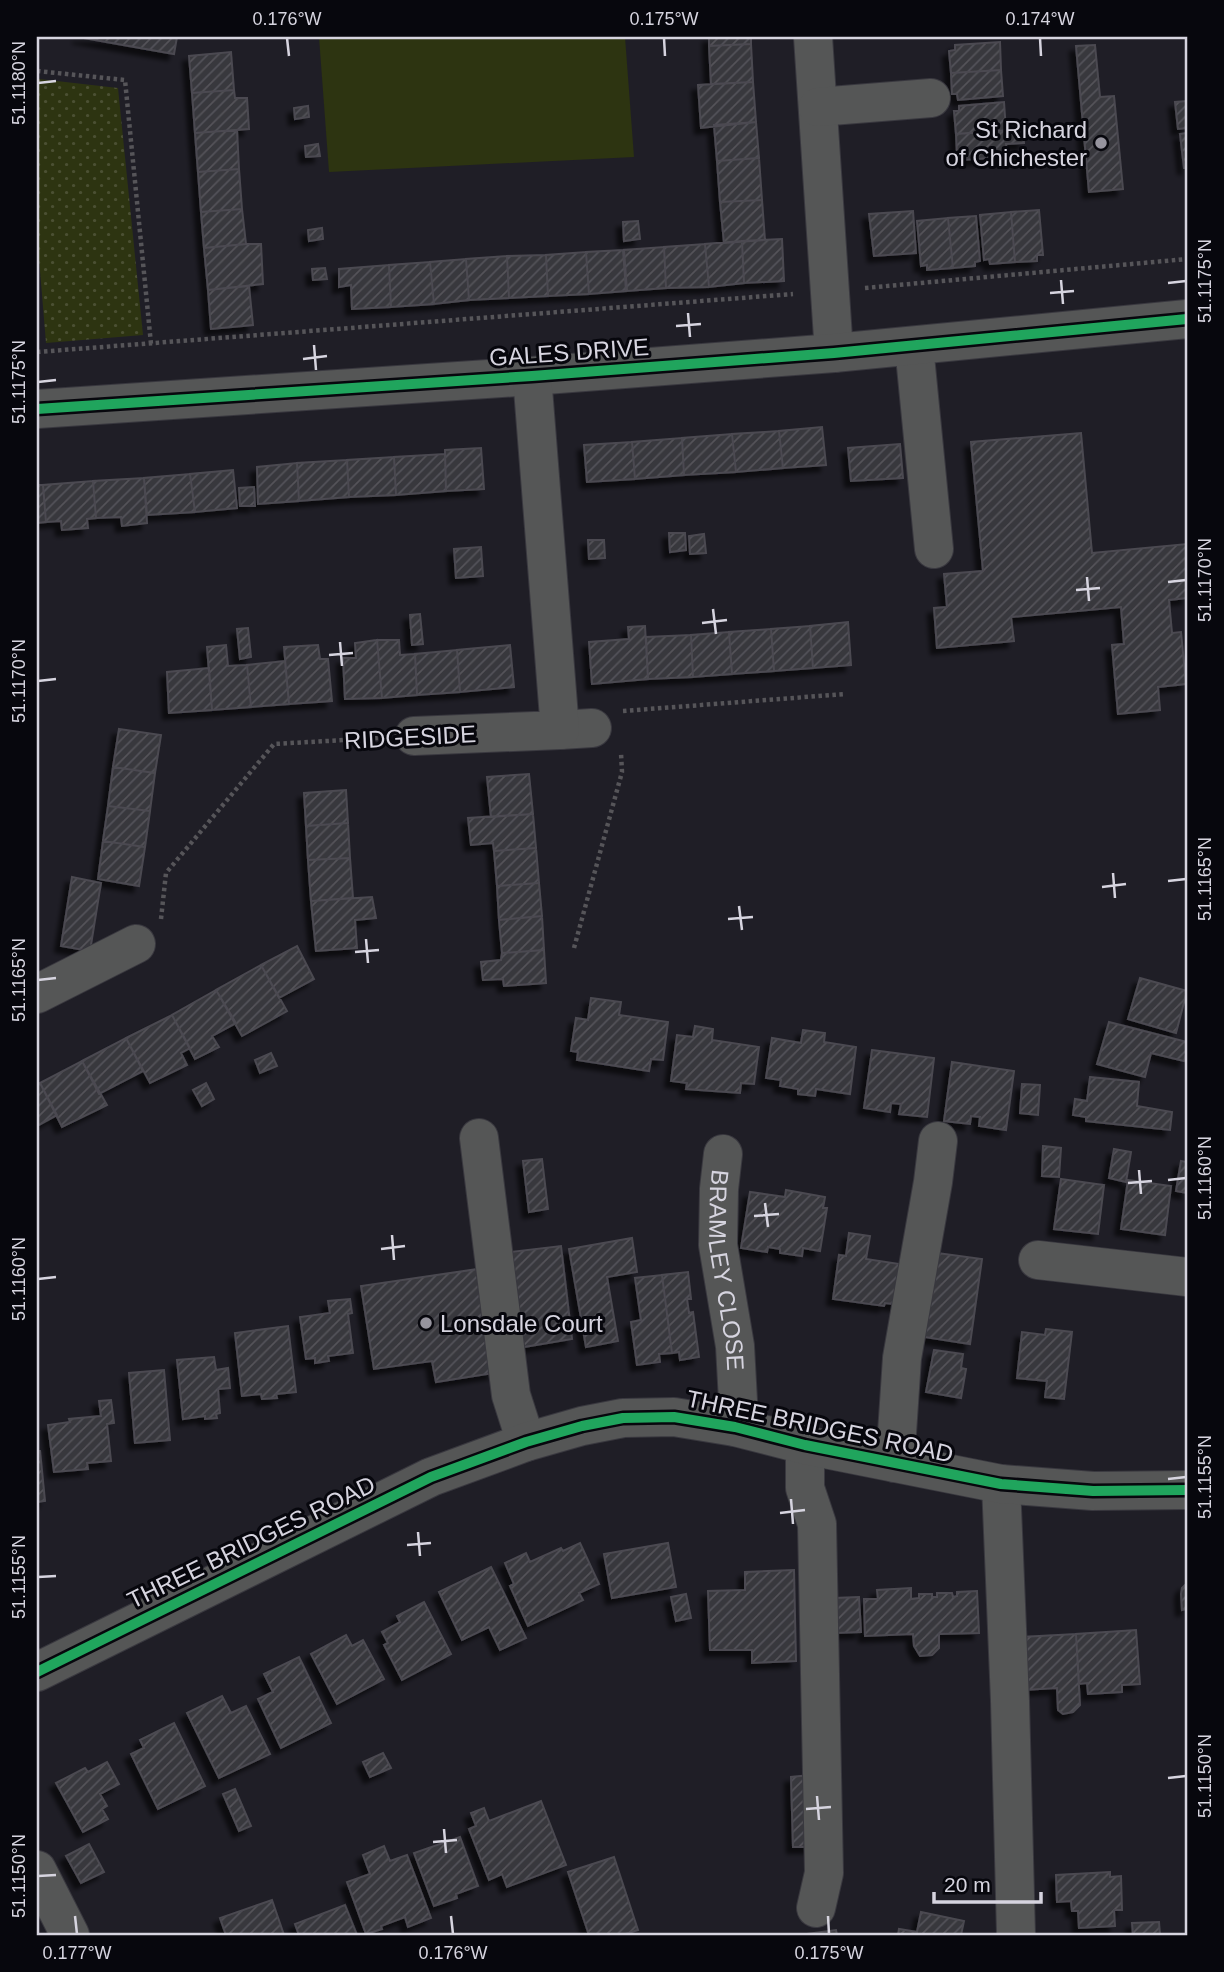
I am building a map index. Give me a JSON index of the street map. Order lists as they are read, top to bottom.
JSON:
{
  "streets": {
    "street": [
      "GALES DRIVE",
      "RIDGESIDE",
      "BRAMLEY CLOSE",
      "THREE BRIDGES ROAD"
    ]
  },
  "crossings": [
    ["BRAMLEY CLOSE", "THREE BRIDGES ROAD"]
  ],
  "places": ["St Richard of Chichester", "Lonsdale Court"],
  "scale_bar": "20 m",
  "coordinates": [
    "0.176°W",
    "0.175°W",
    "0.174°W",
    "51.1180°N",
    "51.1175°N",
    "51.1170°N",
    "51.1165°N",
    "51.1160°N",
    "51.1155°N",
    "51.1150°N",
    "0.177°W"
  ]
}
